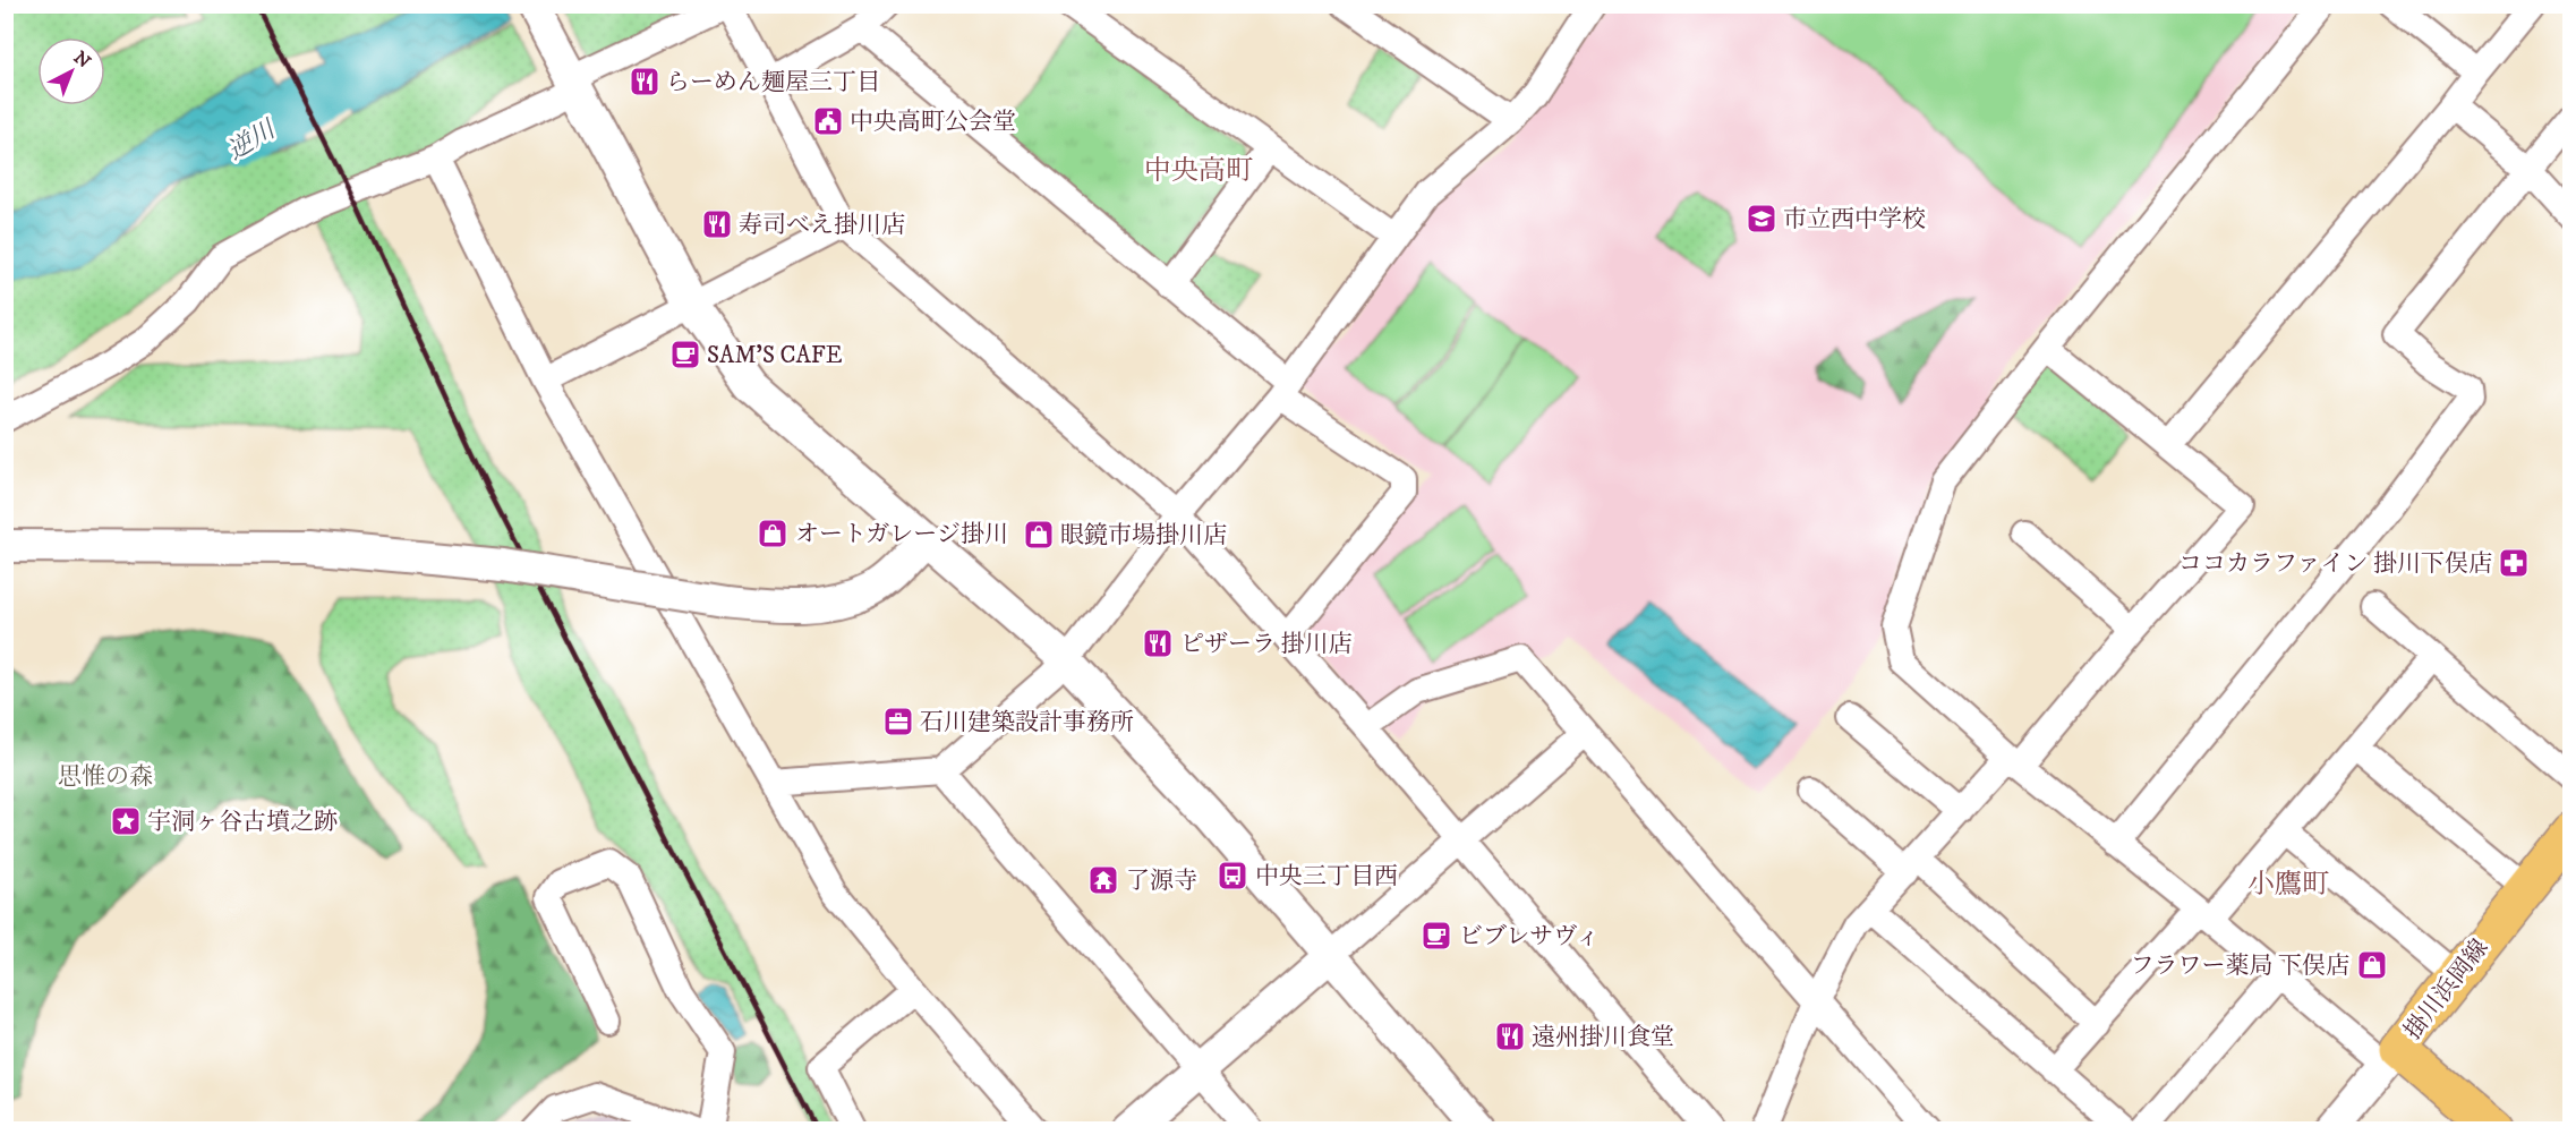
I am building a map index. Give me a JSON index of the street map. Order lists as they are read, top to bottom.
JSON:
{
  "streets": {
    "main road": ["掛川浜岡線"]
  },
  "districts": ["中央高町", "小鷹町"],
  "water": ["逆川"],
  "parks": ["思惟の森"],
  "places": {
    "restaurant": [
      "らーめん麺屋三丁目",
      "寿司べえ掛川店",
      "ピザーラ 掛川店",
      "遠州掛川食堂"
    ],
    "public building": ["中央高町公会堂"],
    "school or university": ["市立西中学校"],
    "cafe": ["SAM'S CAFE", "ビブレサヴィ"],
    "shop": ["オートガレージ掛川", "眼鏡市場掛川店", "フラワー薬局 下俣店"],
    "pharmacy": ["ココカラファイン 掛川下俣店"],
    "office": ["石川建築設計事務所"],
    "place": ["宇洞ヶ谷古墳之跡"],
    "bus stop": ["中央三丁目西"],
    "temple": ["了源寺"]
  },
  "north": "top right"
}
